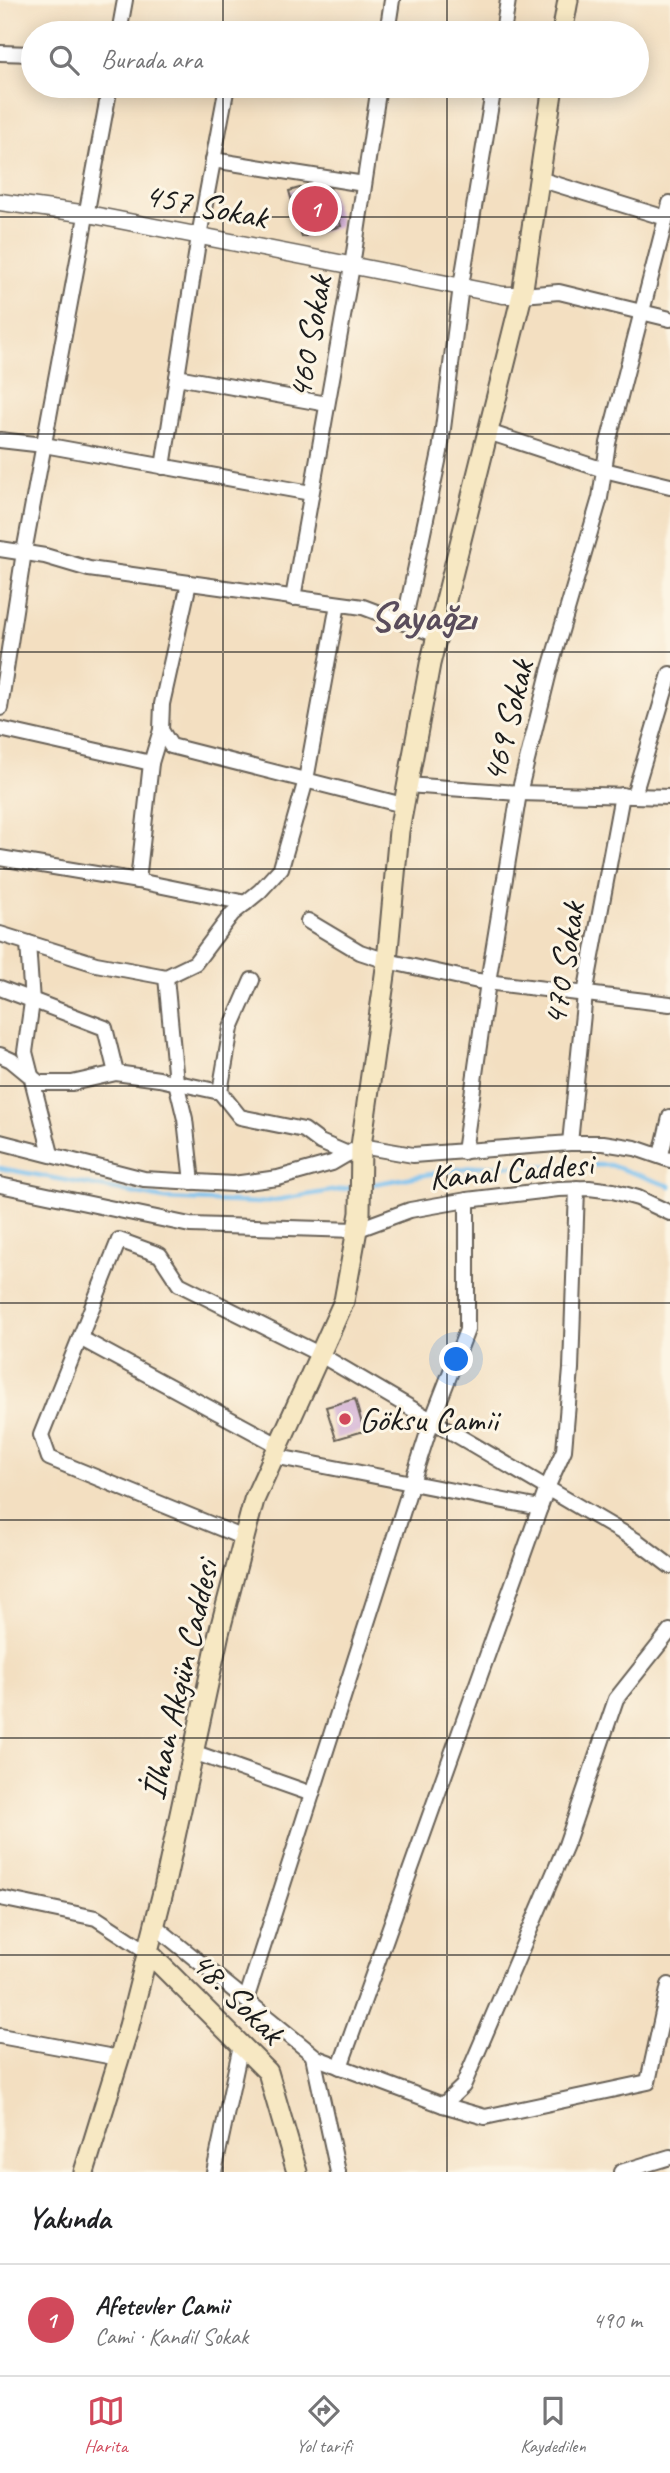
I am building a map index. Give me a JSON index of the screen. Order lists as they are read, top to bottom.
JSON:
{
  "streets": {
    "main road": ["İlhan Akgün Caddesi", "48. Sokak"],
    "street": [
      "457 Sokak",
      "460 Sokak",
      "469 Sokak",
      "470 Sokak",
      "Kanal Caddesi"
    ]
  },
  "crossings": [
    ["457 Sokak", "460 Sokak"],
    ["457 Sokak", "İlhan Akgün Caddesi"],
    ["Kanal Caddesi", "İlhan Akgün Caddesi"],
    ["İlhan Akgün Caddesi", "48. Sokak"]
  ],
  "districts": ["Sayağzı"],
  "places": ["Göksu Camii"],
  "page": {
    "search": "Burada ara",
    "pins": "1",
    "heading": "Yakında",
    "list": [
      {
        "mark": "1",
        "name": "Afetevler Camii",
        "note": "Cami · Kandil Sokak",
        "value": "490 m"
      }
    ],
    "nav": ["Harita", "Yol tarifi", "Kaydedilen"]
  }
}
